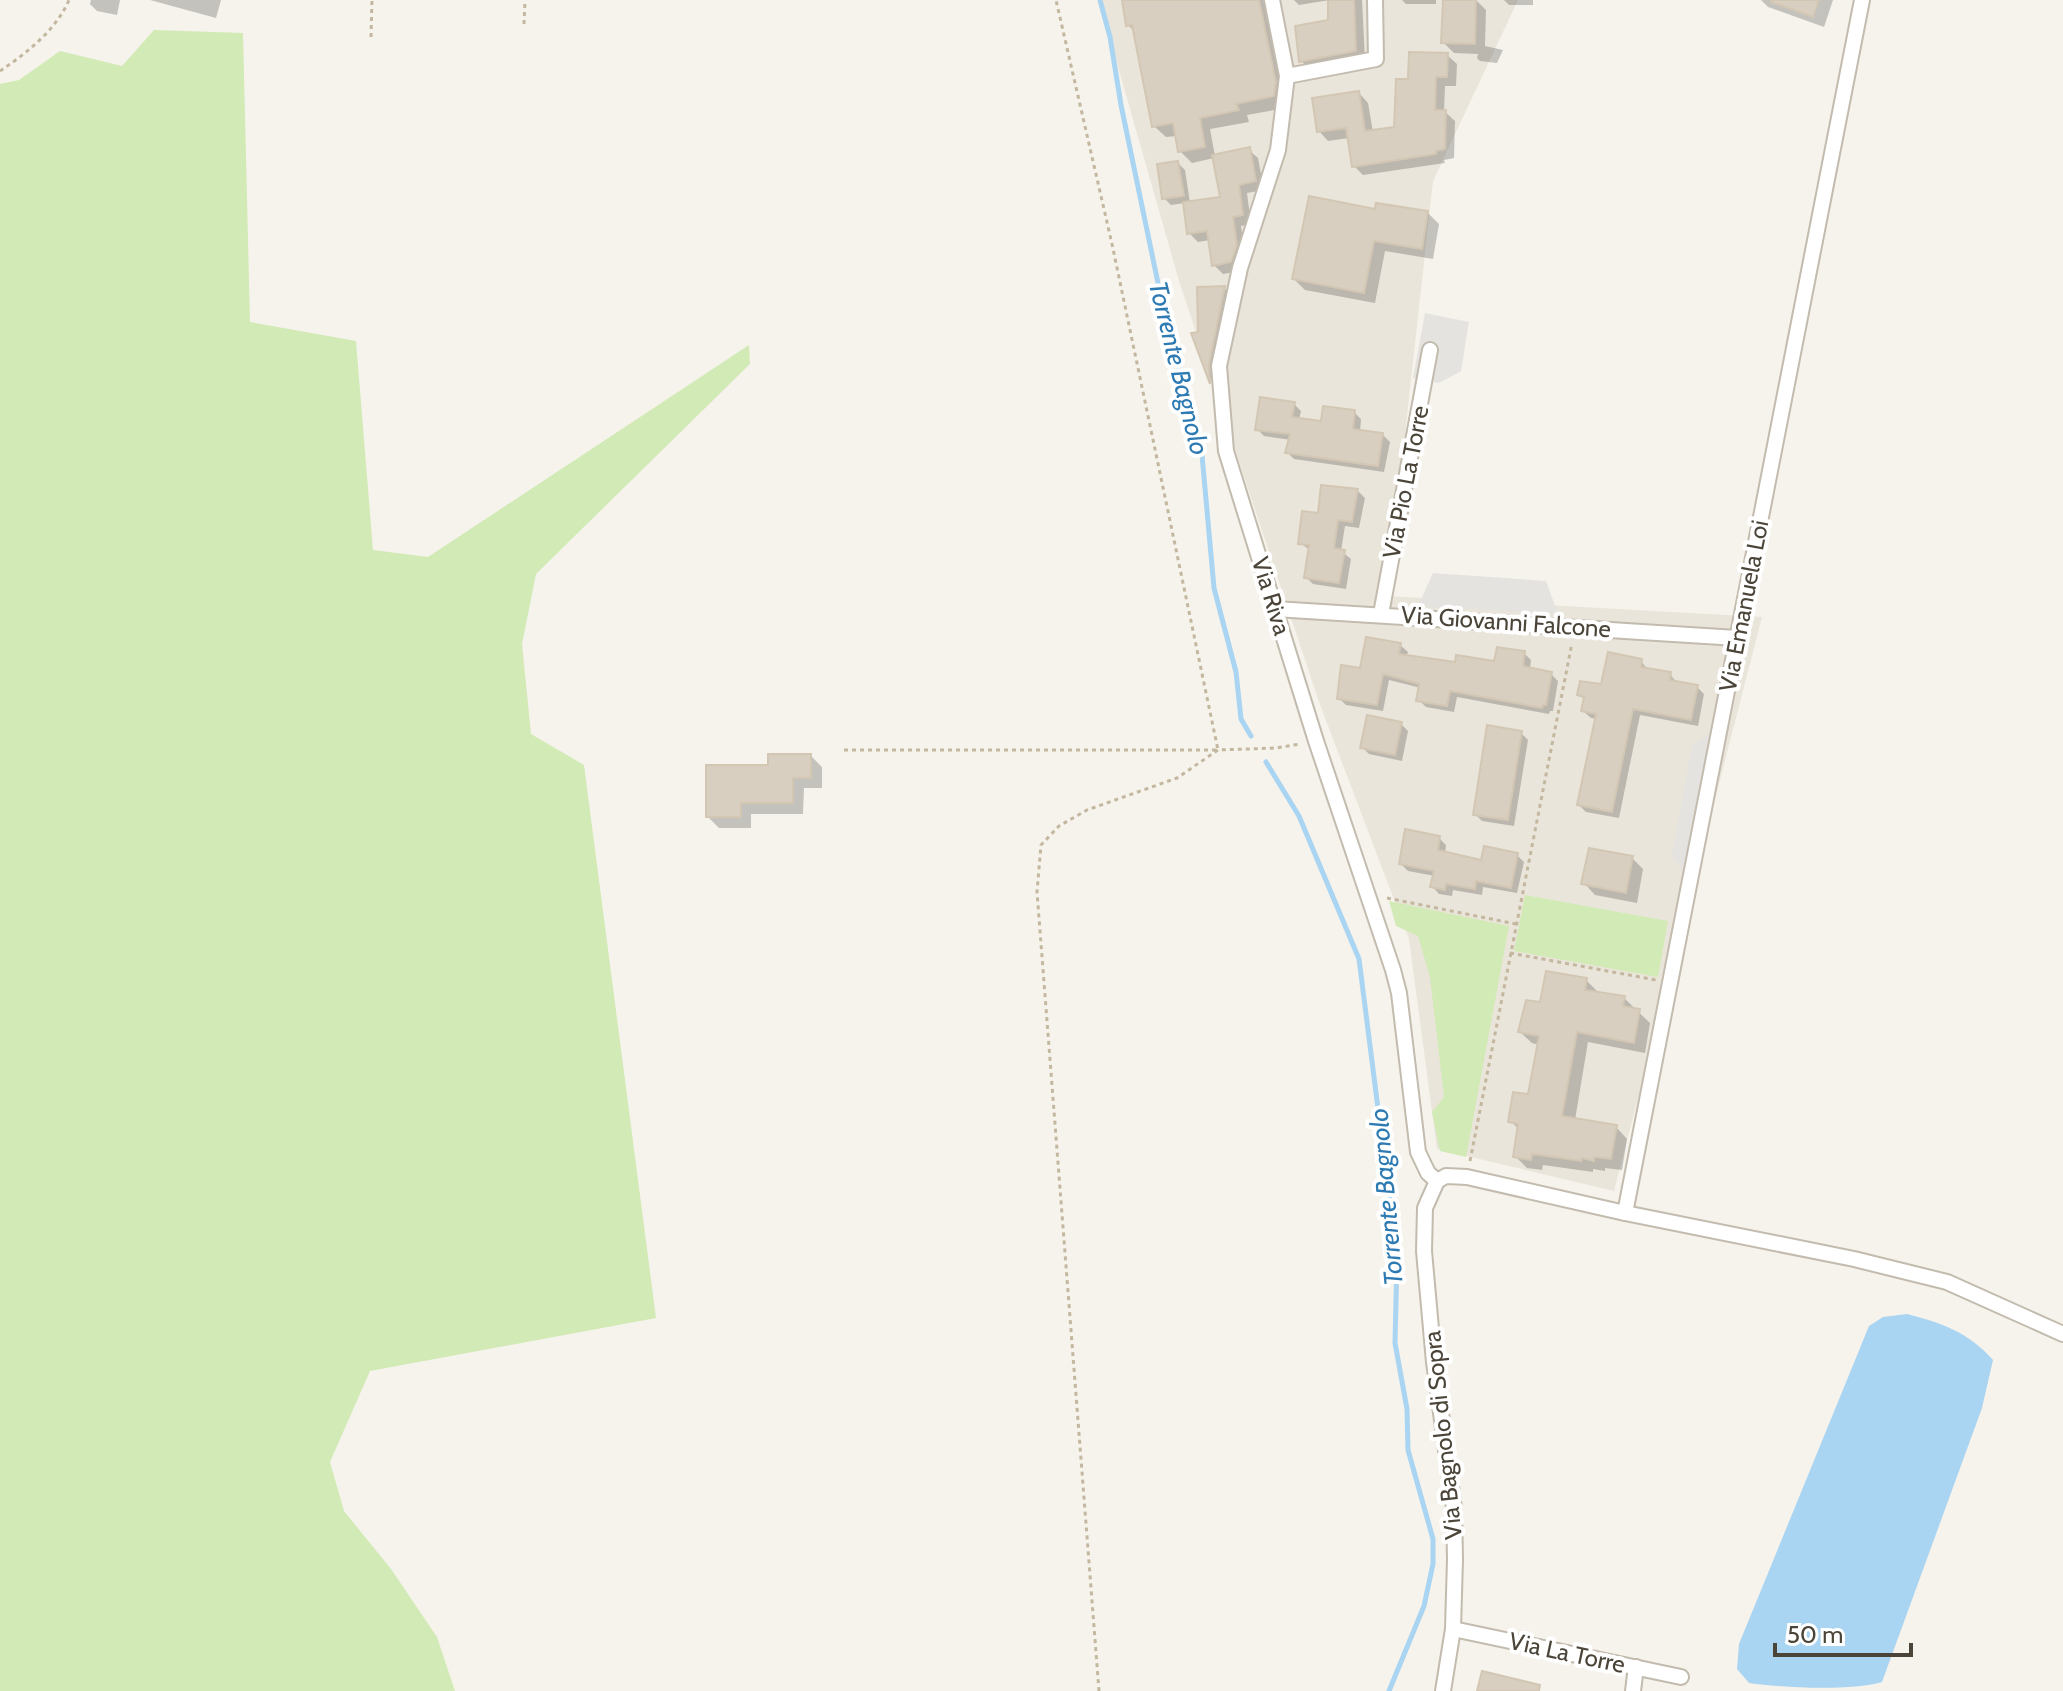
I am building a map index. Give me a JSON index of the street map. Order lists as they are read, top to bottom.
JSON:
{
  "streets": {
    "street": [
      "Via Pio La Torre",
      "Via Riva",
      "Via Emanuela Loi",
      "Via Giovanni Falcone",
      "Via Bagnolo di Sopra",
      "Via La Torre"
    ]
  },
  "crossings": [
    ["Via Pio La Torre", "Via Giovanni Falcone"],
    ["Via Riva", "Via Giovanni Falcone"],
    ["Via Riva", "Via Bagnolo di Sopra"],
    ["Via Emanuela Loi", "Via Giovanni Falcone"],
    ["Via Bagnolo di Sopra", "Via La Torre"]
  ],
  "water": ["Torrente Bagnolo"],
  "scale_bar": "50 m"
}
